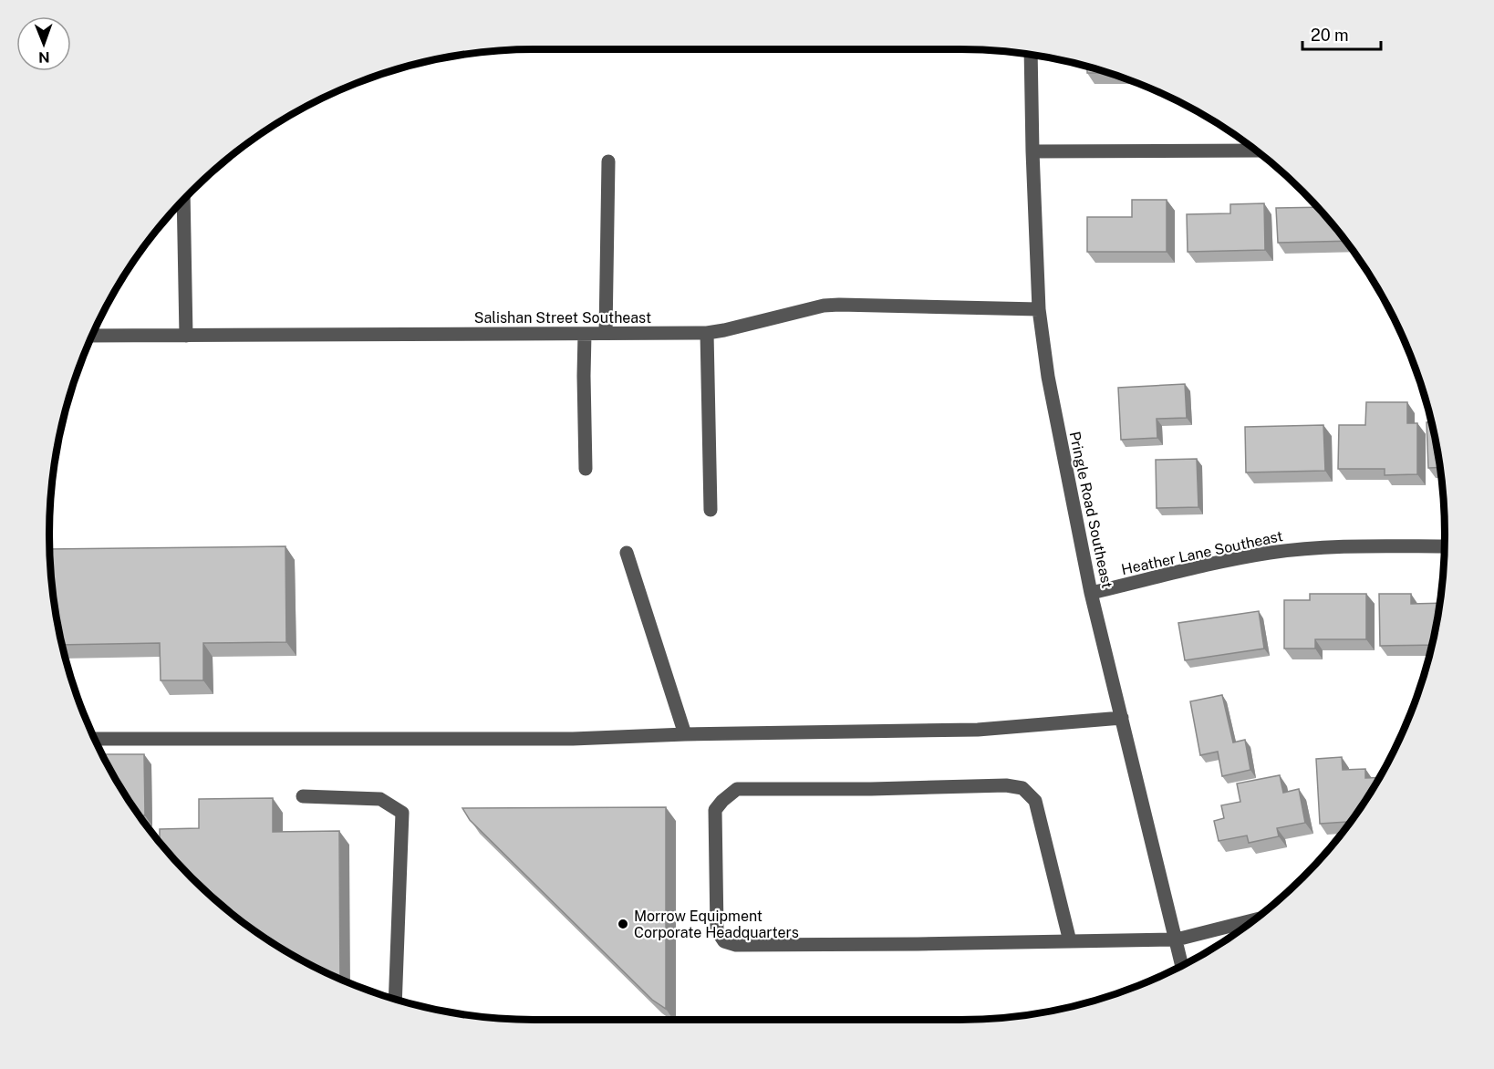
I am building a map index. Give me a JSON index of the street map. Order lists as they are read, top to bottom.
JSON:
{
  "streets": {
    "street": ["Salishan Street Southeast", "Pringle Road Southeast", "Heather Lane Southeast"]
  },
  "crossings": [
    ["Salishan Street Southeast", "Pringle Road Southeast"],
    ["Pringle Road Southeast", "Heather Lane Southeast"]
  ],
  "places": ["Morrow Equipment Corporate Headquarters"],
  "scale_bar": "20 m",
  "north": "bottom"
}
